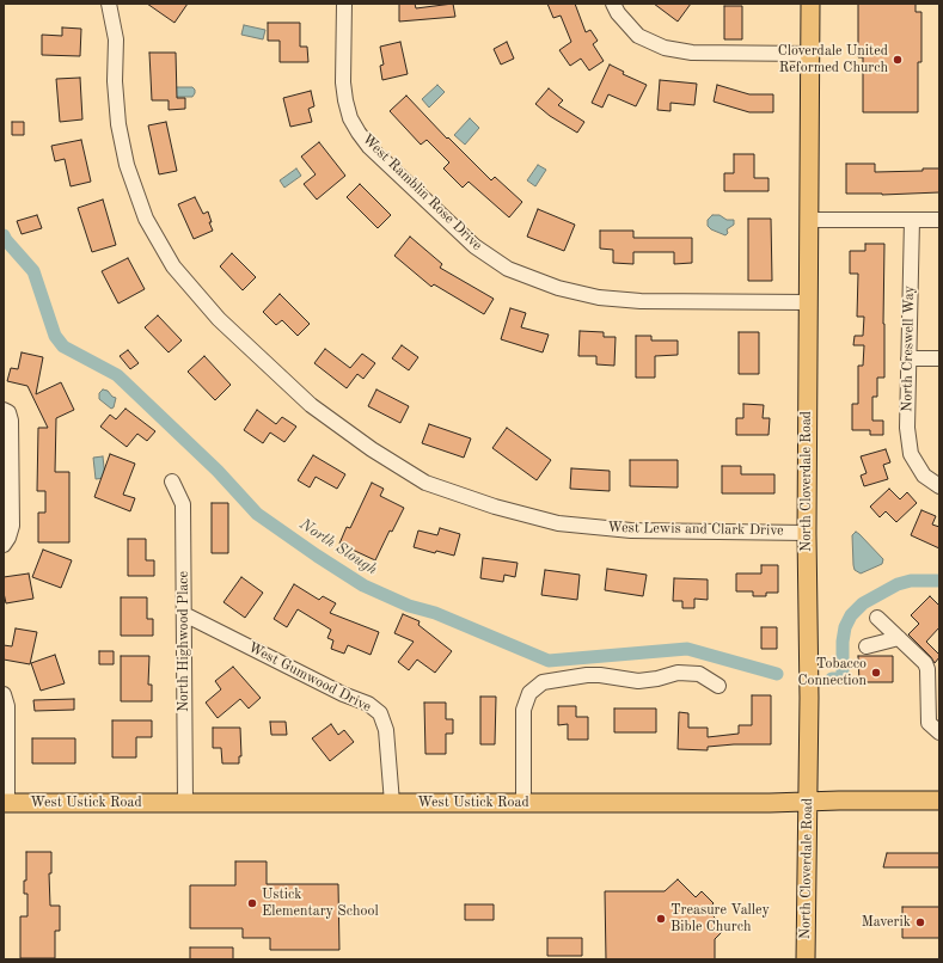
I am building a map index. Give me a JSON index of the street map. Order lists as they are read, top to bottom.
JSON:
{
  "streets": {
    "main road": ["North Cloverdale Road", "West Ustick Road"],
    "street": [
      "West Ramblin Rose Drive",
      "North Creswell Way",
      "West Lewis and Clark Drive",
      "North Highwood Place",
      "West Gumwood Drive"
    ]
  },
  "crossings": [
    ["West Ramblin Rose Drive", "North Cloverdale Road"],
    ["North Cloverdale Road", "West Lewis and Clark Drive"],
    ["North Cloverdale Road", "West Ustick Road"],
    ["North Highwood Place", "West Gumwood Drive"],
    ["North Highwood Place", "West Ustick Road"],
    ["West Gumwood Drive", "West Ustick Road"]
  ],
  "water": ["North Slough"],
  "places": [
    "Cloverdale United Reformed Church",
    "Tobacco Connection",
    "Ustick Elementary School",
    "Treasure Valley Bible Church",
    "Maverik"
  ]
}
